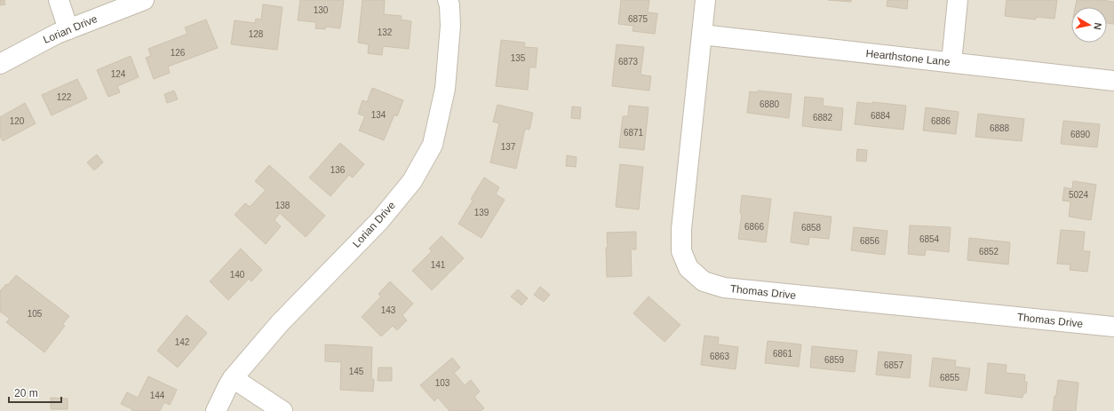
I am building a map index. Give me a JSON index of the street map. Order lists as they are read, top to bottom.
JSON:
{
  "streets": {
    "street": ["Lorian Drive", "Hearthstone Lane", "Thomas Drive"]
  },
  "crossings": [
    ["Hearthstone Lane", "Thomas Drive"]
  ],
  "house_numbers": [
    "130",
    "6875",
    "132",
    "128",
    "126",
    "135",
    "6873",
    "124",
    "122",
    "6880",
    "134",
    "6884",
    "6882",
    "120",
    "6886",
    "6888",
    "6871",
    "6890",
    "137",
    "136",
    "5024",
    "138",
    "139",
    "6866",
    "6858",
    "6854",
    "6856",
    "6852",
    "141",
    "140",
    "143",
    "105",
    "142",
    "6861",
    "6863",
    "6859",
    "6857",
    "145",
    "6855",
    "103",
    "144"
  ],
  "scale_bar": "20 m",
  "north": "right"
}
